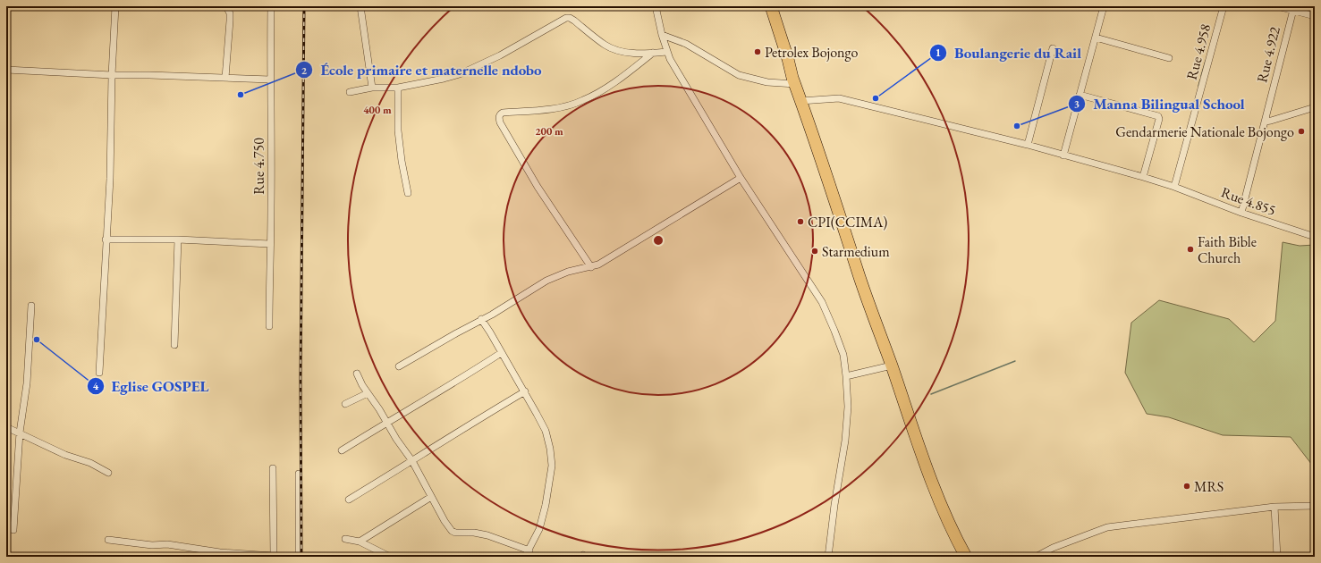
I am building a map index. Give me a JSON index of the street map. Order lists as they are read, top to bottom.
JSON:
{
  "streets": {
    "street": [
      "Rue 4.958",
      "Rue 4.922",
      "Rue 4.750",
      "Rue 4.855"
    ]
  },
  "crossings": [
    ["Rue 4.958", "Rue 4.855"],
    ["Rue 4.922", "Rue 4.855"]
  ],
  "places": [
    "Petrolex Bojongo",
    "École primaire et maternelle ndobo",
    "Boulangerie du Rail",
    "Manna Bilingual School",
    "Gendarmerie Nationale Bojongo",
    "CPI(CCIMA)",
    "Faith Bible Church",
    "Starmedium",
    "Eglise GOSPEL",
    "MRS"
  ],
  "rings": ["400 m", "200 m"]
}
